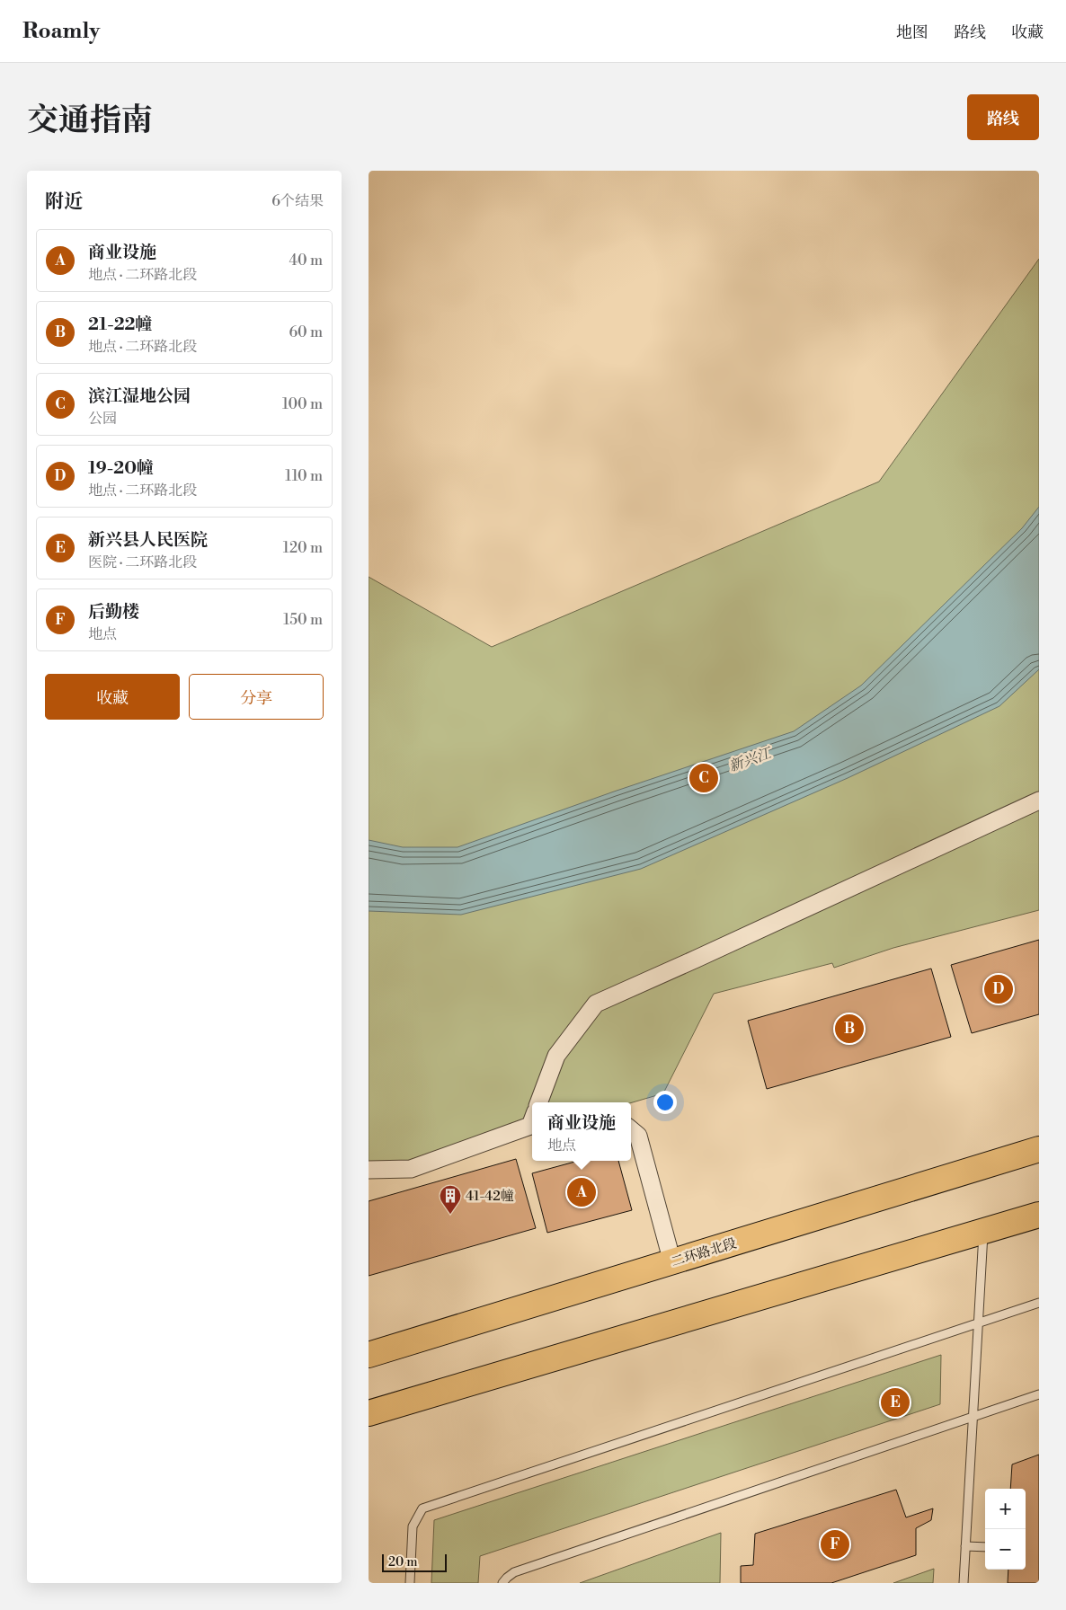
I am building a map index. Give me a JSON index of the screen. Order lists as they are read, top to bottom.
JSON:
{
  "streets": {
    "main road": ["二环路北段"]
  },
  "water": ["新兴江"],
  "places": {
    "building": ["41-42幢"]
  },
  "scale_bar": "20 m",
  "page": {
    "header": "Roamly",
    "nav": ["地图", "路线", "收藏"],
    "title": "交通指南",
    "buttons": [
      "路线",
      ["收藏", "分享"]
    ],
    "heading": ["附近", "6个结果"],
    "list": [
      {
        "mark": "A",
        "name": "商业设施",
        "note": "地点 · 二环路北段",
        "value": "40 m"
      },
      {
        "mark": "B",
        "name": "21-22幢",
        "note": "地点 · 二环路北段",
        "value": "60 m"
      },
      {
        "mark": "C",
        "name": "滨江湿地公园",
        "note": "公园",
        "value": "100 m"
      },
      {
        "mark": "D",
        "name": "19-20幢",
        "note": "地点 · 二环路北段",
        "value": "110 m"
      },
      {
        "mark": "E",
        "name": "新兴县人民医院",
        "note": "医院 · 二环路北段",
        "value": "120 m"
      },
      {
        "mark": "F",
        "name": "后勤楼",
        "note": "地点",
        "value": "150 m"
      }
    ],
    "pins": [
      "C",
      "D",
      "B",
      "A",
      "E",
      "F"
    ],
    "popup": ["商业设施", "地点"],
    "map_buttons": ["+", "−"],
    "scale": "20 m"
  }
}
